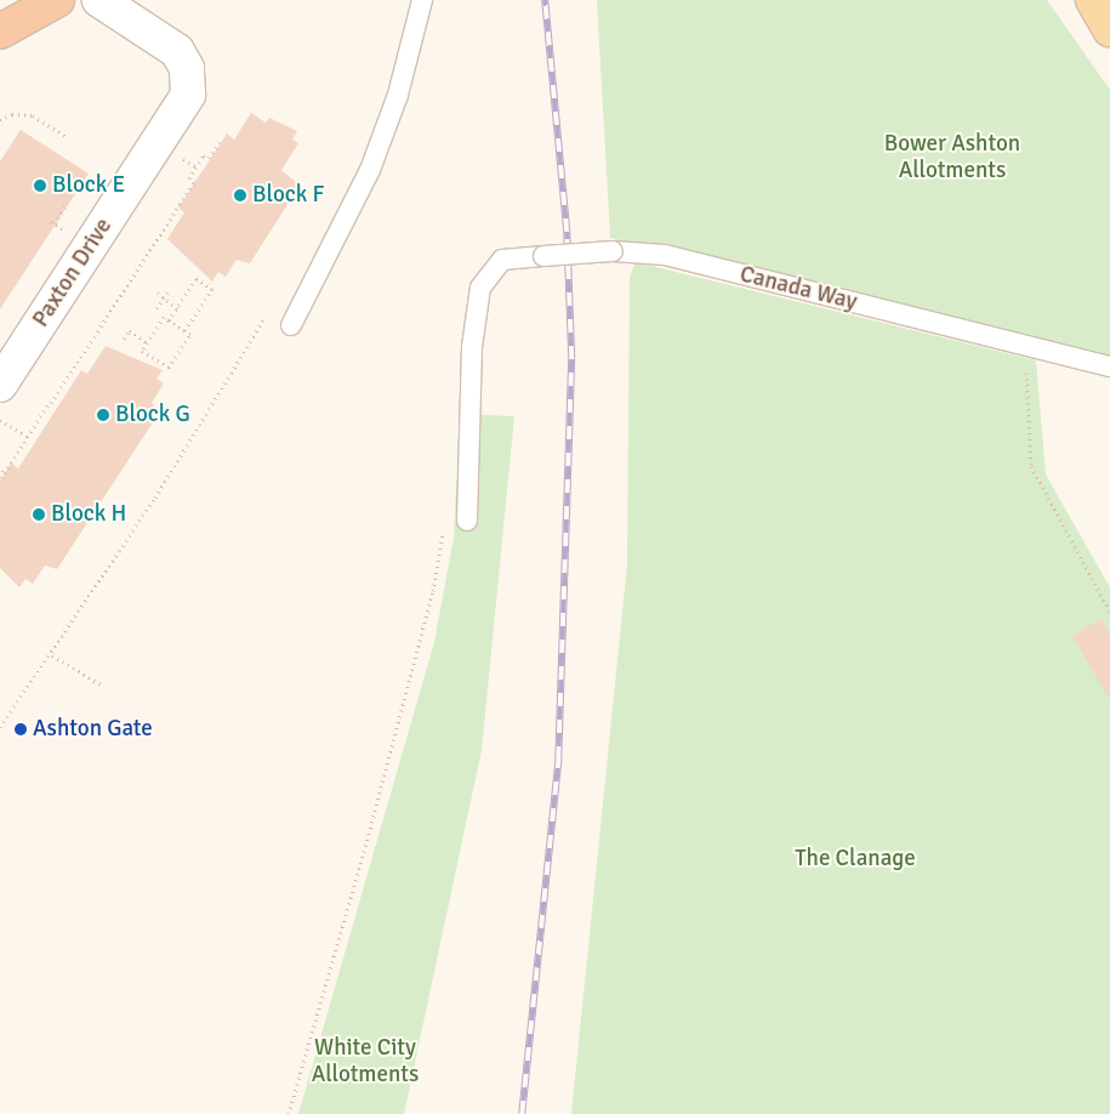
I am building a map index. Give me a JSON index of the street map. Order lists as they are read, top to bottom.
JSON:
{
  "streets": {
    "street": ["Paxton Drive"],
    "lane": ["Canada Way"]
  },
  "parks": ["Bower Ashton Allotments", "The Clanage", "White City Allotments"],
  "places": [
    "Block E",
    "Block F",
    "Block G",
    "Block H",
    "Ashton Gate"
  ]
}
